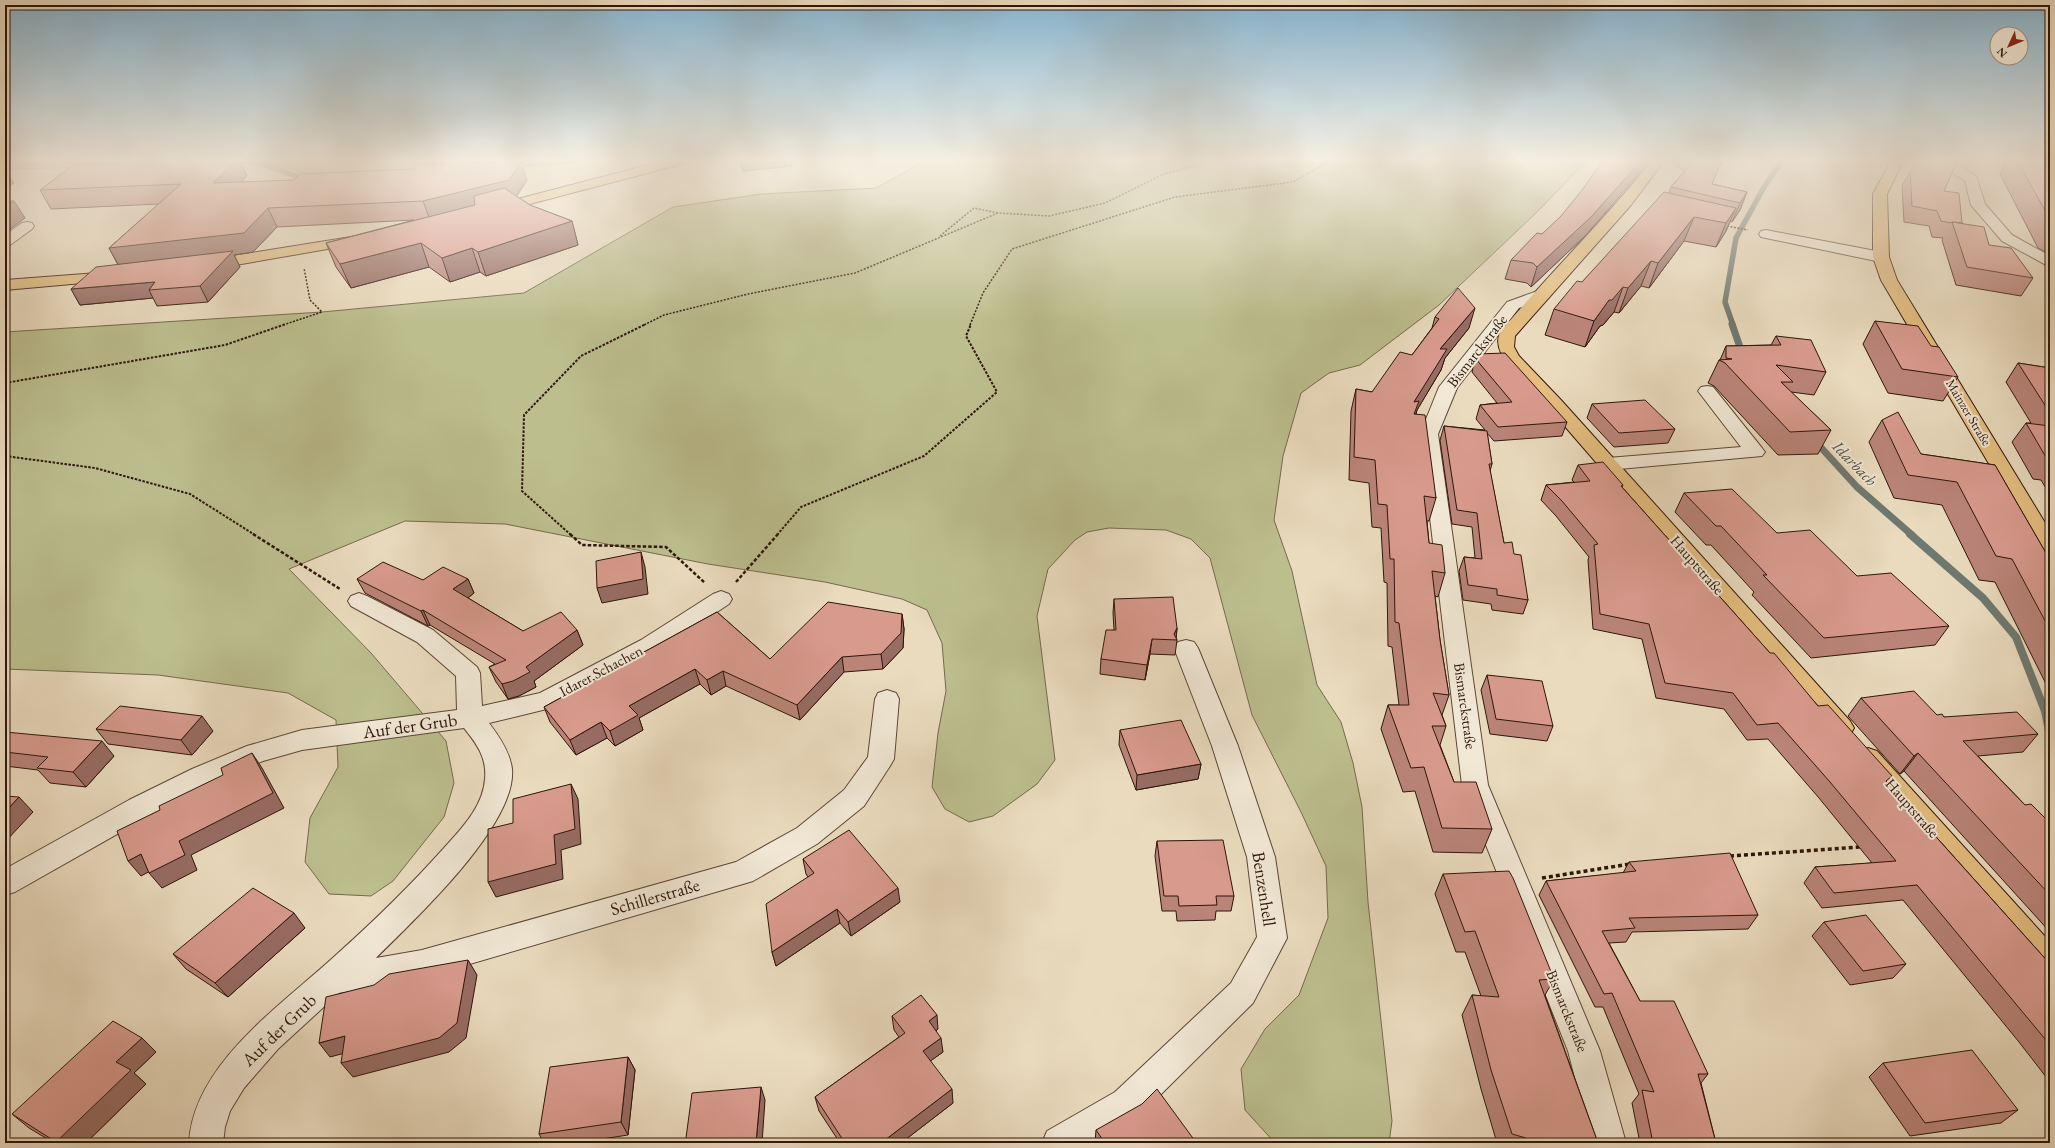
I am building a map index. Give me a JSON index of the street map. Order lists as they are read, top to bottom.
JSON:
{
  "streets": {
    "main road": ["Mainzer Straße", "Hauptstraße"],
    "street": [
      "Bismarckstraße",
      "Idarer Schachen",
      "Auf der Grub",
      "Benzenhell",
      "Schillerstraße"
    ]
  },
  "crossings": [
    ["Bismarckstraße", "Hauptstraße"],
    ["Idarer Schachen", "Auf der Grub"],
    ["Auf der Grub", "Schillerstraße"]
  ],
  "water": ["Idarbach"],
  "north": "bottom left"
}
